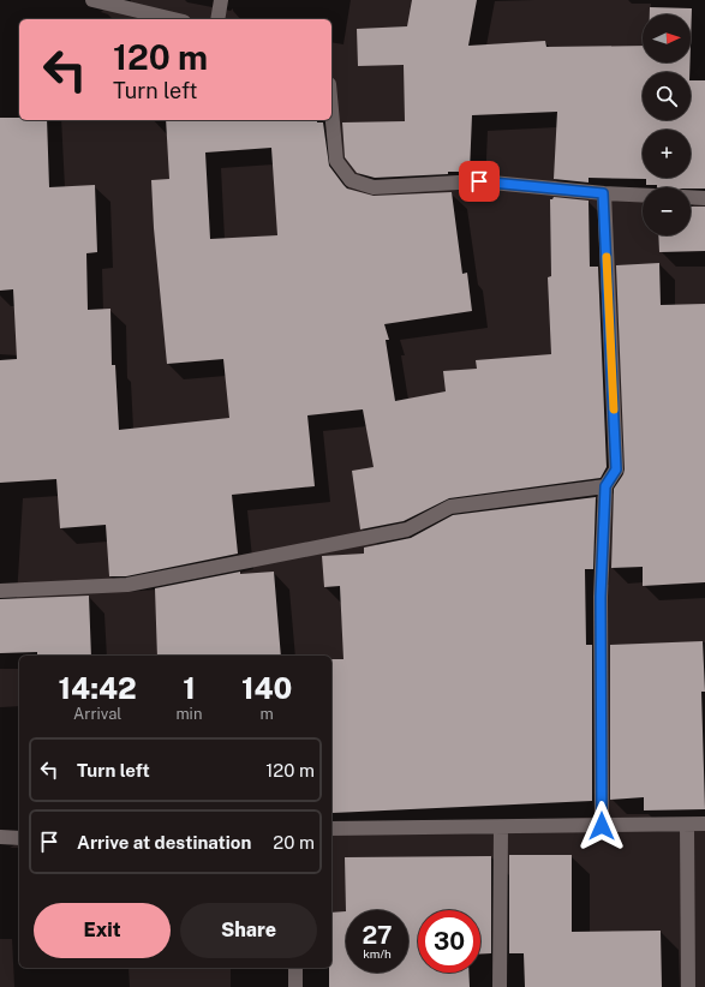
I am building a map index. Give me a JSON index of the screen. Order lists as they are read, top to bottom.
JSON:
{
  "north": "right",
  "page": {
    "map_buttons": ["+", "−"],
    "turn": ["120 m", "Turn left"],
    "eta": [
      "14:42",
      "Arrival",
      "1",
      "min",
      "140",
      "m"
    ],
    "list": [
      {
        "name": "Turn left",
        "value": "120 m"
      },
      {
        "name": "Arrive at destination",
        "value": "20 m"
      }
    ],
    "buttons": ["Exit", "Share"],
    "speed": "27 km/h",
    "limit": "30"
  }
}
